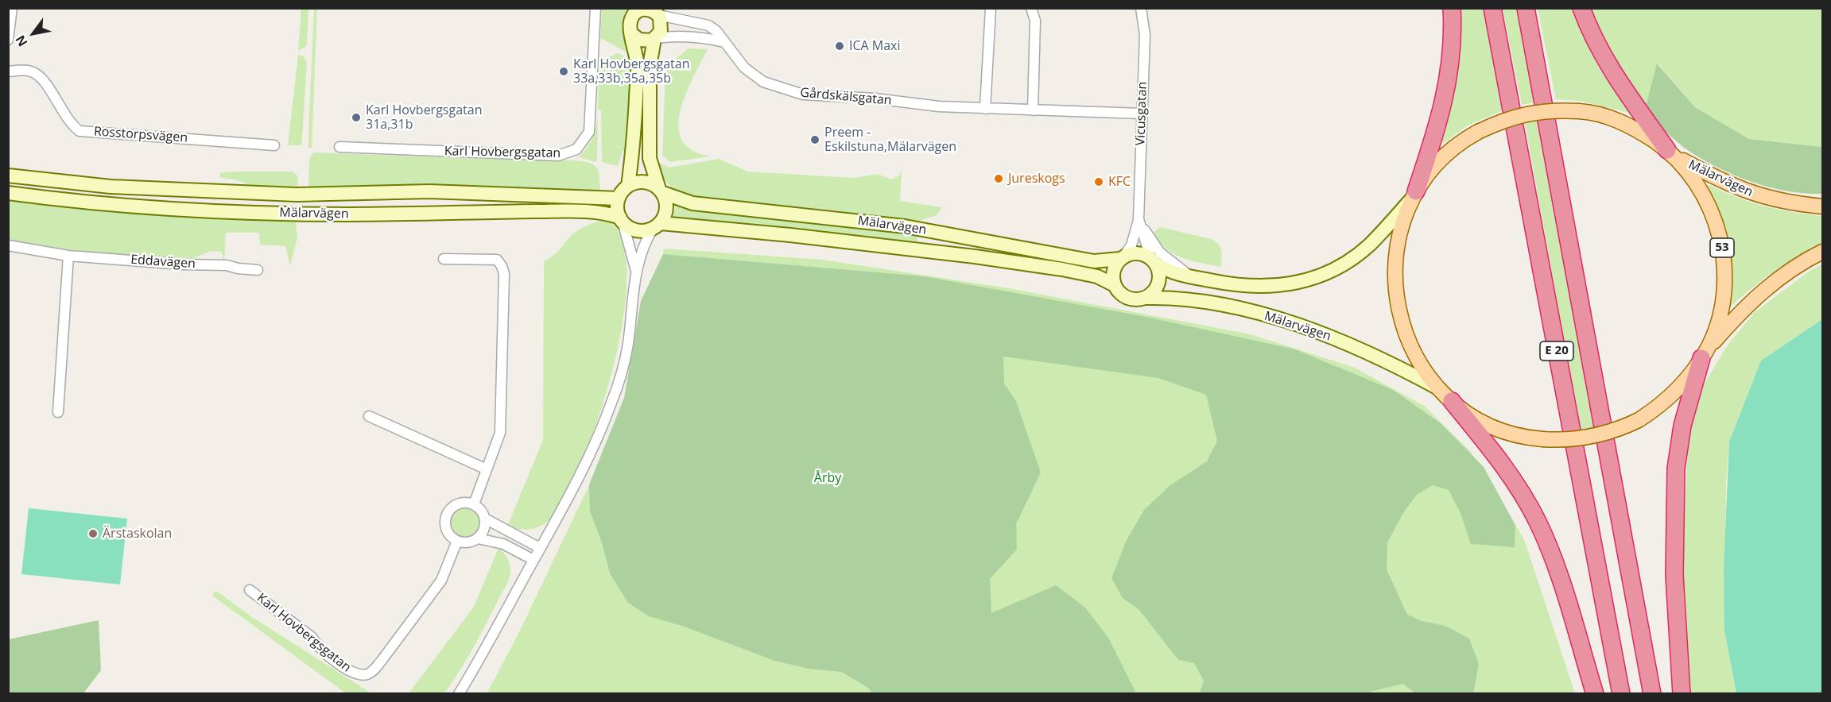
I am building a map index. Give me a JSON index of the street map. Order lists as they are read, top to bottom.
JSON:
{
  "streets": {
    "highway": ["E 20"],
    "main road": ["Mälarvägen", "53"],
    "street": [
      "Gårdskälsgatan",
      "Vicusgatan",
      "Rosstorpsvägen",
      "Karl Hovbergsgatan",
      "Eddavägen"
    ]
  },
  "crossings": [
    ["Gårdskälsgatan", "Vicusgatan"],
    ["Vicusgatan", "Mälarvägen"],
    ["Mälarvägen", "53"]
  ],
  "parks": ["Årby"],
  "places": [
    "ICA Maxi",
    "Karl Hovbergsgatan 33a,33b,35a,35b",
    "Karl Hovbergsgatan 31a,31b",
    "Preem - Eskilstuna,Mälarvägen",
    "Jureskogs",
    "KFC",
    "Ärstaskolan"
  ],
  "north": "bottom left"
}
